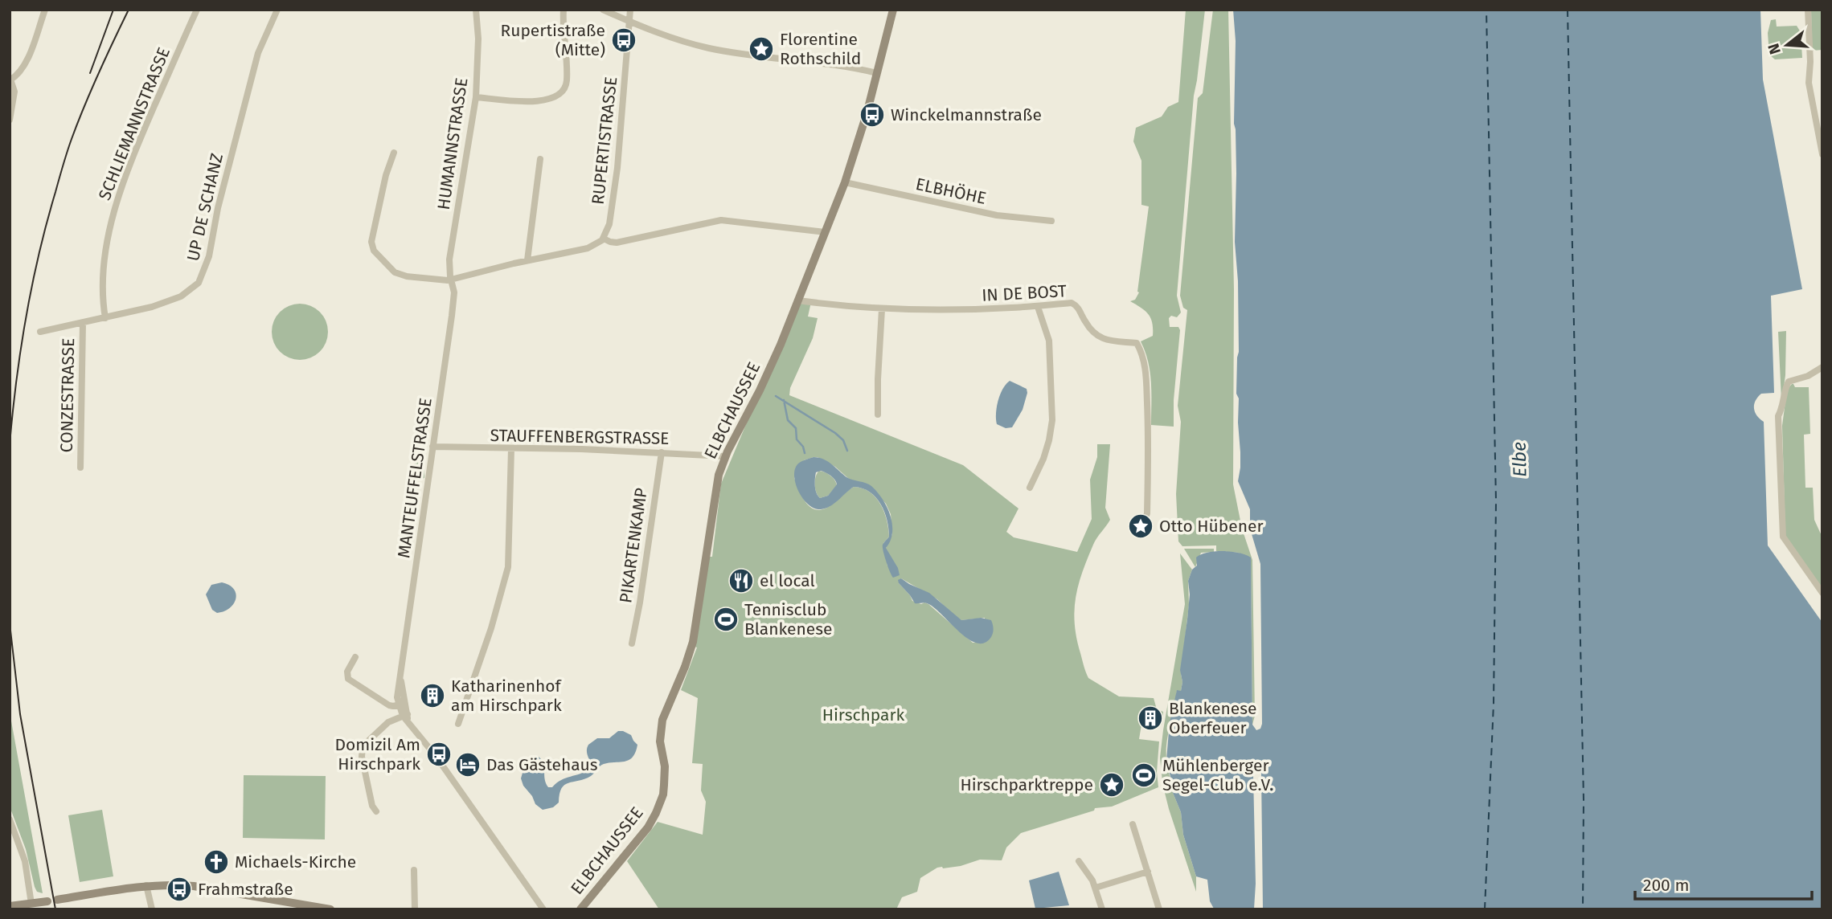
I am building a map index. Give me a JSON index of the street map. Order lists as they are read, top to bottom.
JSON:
{
  "streets": {
    "main road": ["ELBCHAUSSEE"],
    "street": [
      "SCHLIEMANNSTRASSE",
      "RUPERTISTRASSE",
      "HUMANNSTRASSE",
      "ELBHÖHE",
      "UP DE SCHANZ",
      "IN DE BOST",
      "CONZESTRASSE",
      "STAUFFENBERGSTRASSE",
      "MANTEUFFELSTRASSE",
      "PIKARTENKAMP"
    ]
  },
  "crossings": [
    ["SCHLIEMANNSTRASSE", "UP DE SCHANZ"],
    ["HUMANNSTRASSE", "MANTEUFFELSTRASSE"],
    ["ELBHÖHE", "ELBCHAUSSEE"],
    ["UP DE SCHANZ", "CONZESTRASSE"],
    ["IN DE BOST", "ELBCHAUSSEE"],
    ["ELBCHAUSSEE", "STAUFFENBERGSTRASSE"],
    ["STAUFFENBERGSTRASSE", "MANTEUFFELSTRASSE"],
    ["STAUFFENBERGSTRASSE", "PIKARTENKAMP"]
  ],
  "water": ["Elbe"],
  "parks": ["Hirschpark"],
  "places": {
    "bus stop": [
      "Rupertistraße (Mitte)",
      "Winckelmannstraße",
      "Domizil Am Hirschpark",
      "Frahmstraße"
    ],
    "place": ["Florentine Rothschild", "Otto Hübener", "Hirschparktreppe"],
    "restaurant": ["el local"],
    "sports": ["Tennisclub Blankenese", "Mühlenberger Segel-Club e.V."],
    "building": ["Katharinenhof am Hirschpark", "Blankenese Oberfeuer"],
    "hotel": ["Das Gästehaus"],
    "church": ["Michaels-Kirche"]
  },
  "scale_bar": "200 m",
  "north": "left"
}
